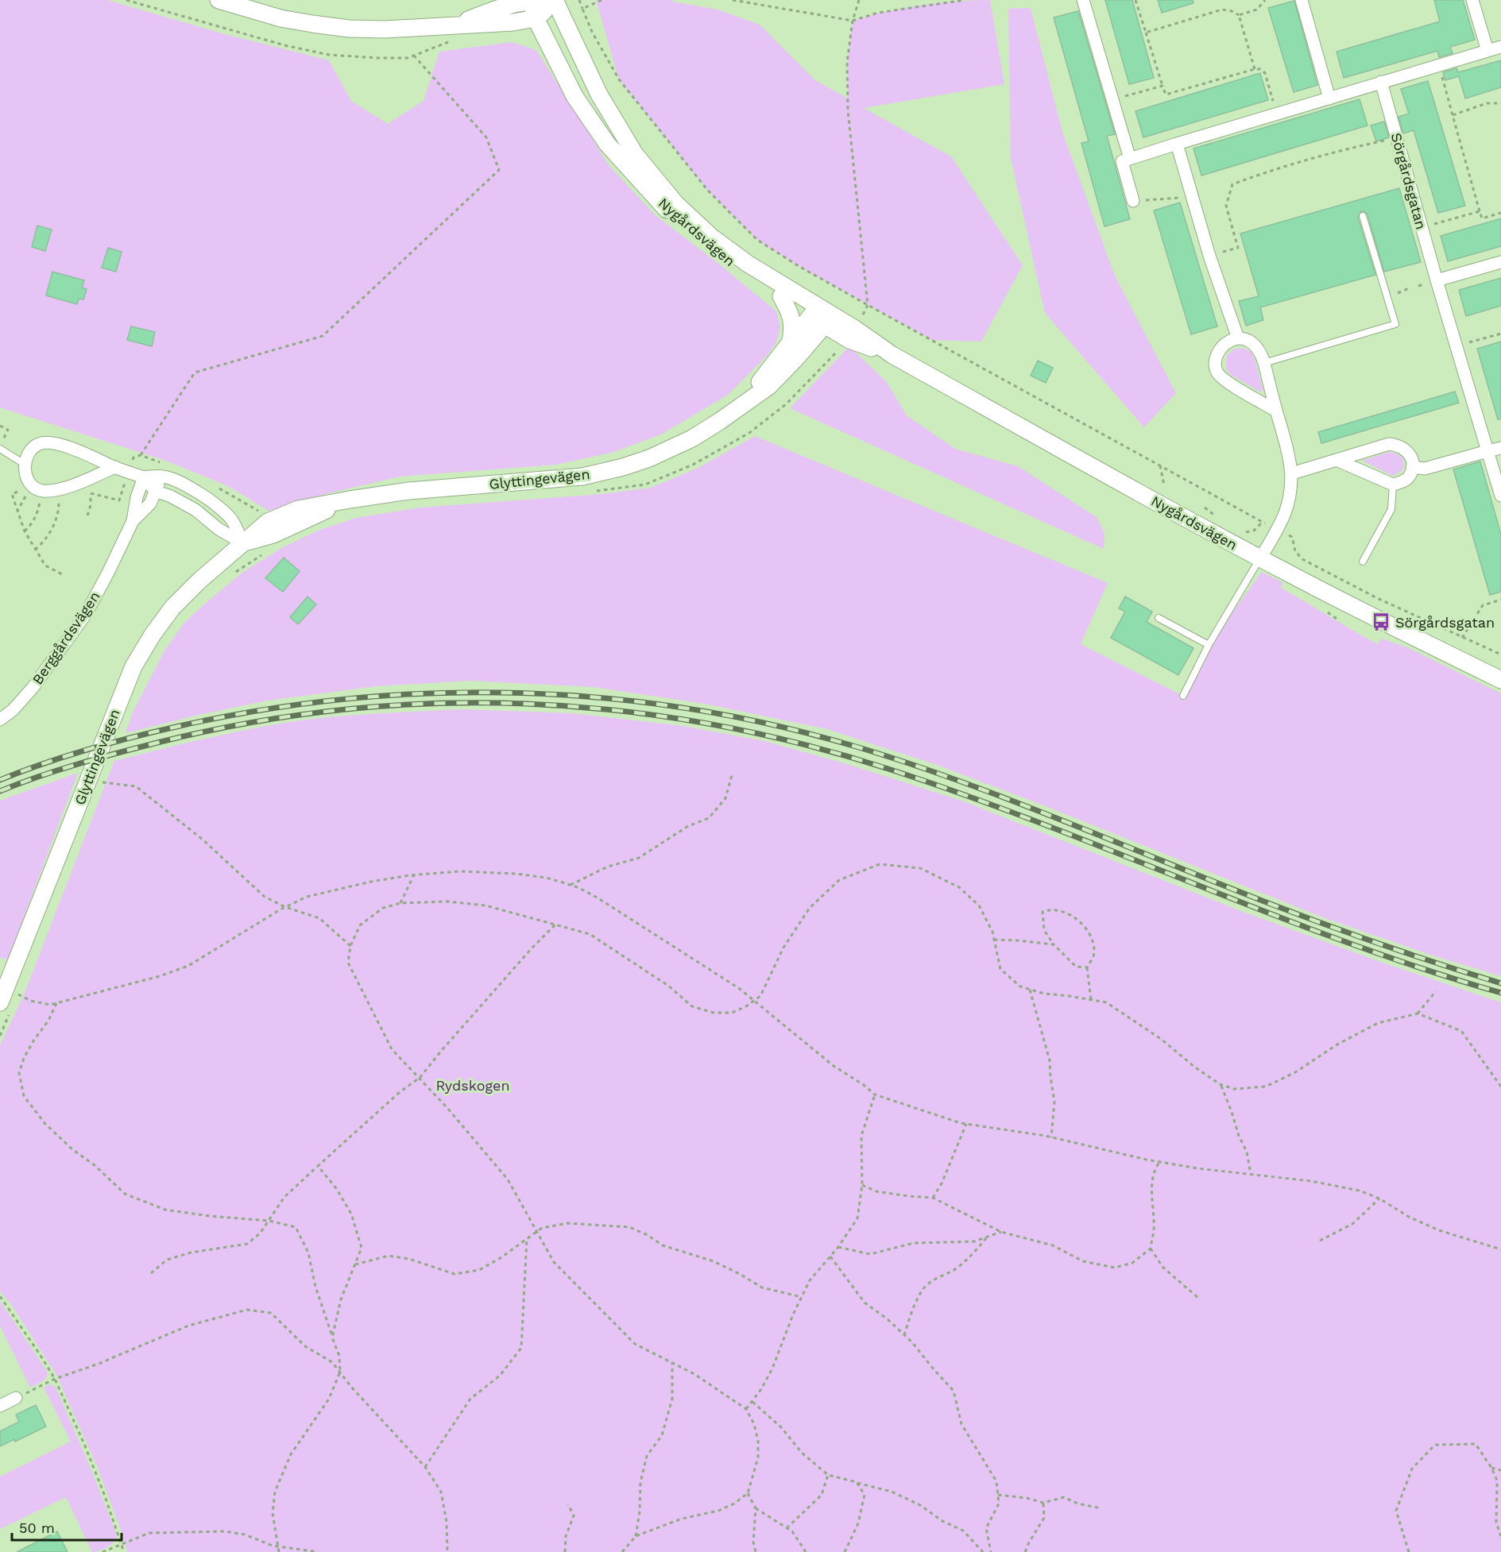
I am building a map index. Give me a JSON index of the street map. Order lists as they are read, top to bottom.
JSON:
{
  "streets": {
    "street": [
      "Sörgårdsgatan",
      "Nygårdsvägen",
      "Glyttingevägen",
      "Berggårdsvägen"
    ]
  },
  "crossings": [
    ["Nygårdsvägen", "Glyttingevägen"]
  ],
  "parks": ["Rydskogen"],
  "places": {
    "bus stop": ["Sörgårdsgatan"]
  },
  "scale_bar": "50 m"
}
